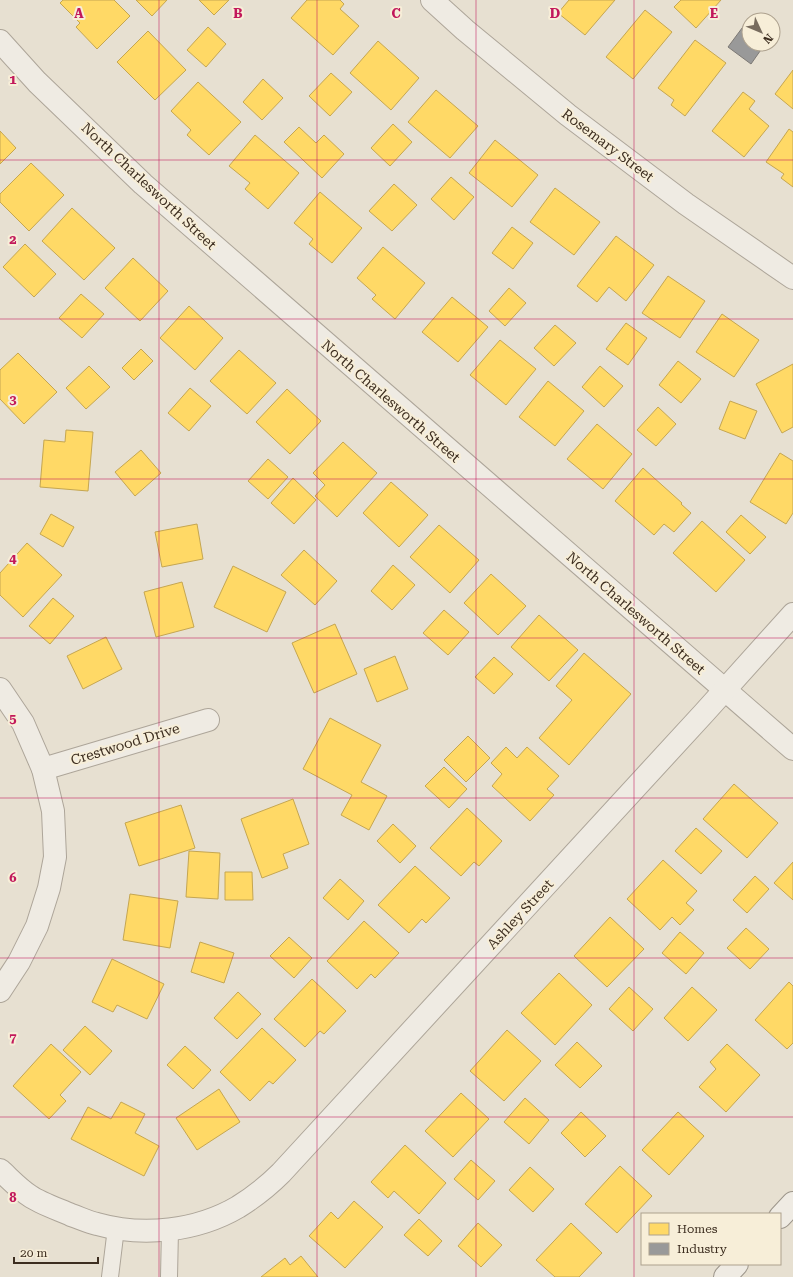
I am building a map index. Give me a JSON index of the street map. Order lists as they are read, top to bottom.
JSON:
{
  "streets": {
    "street": [
      "Rosemary Street",
      "North Charlesworth Street",
      "Crestwood Drive",
      "Ashley Street"
    ]
  },
  "crossings": [
    ["North Charlesworth Street", "Ashley Street"]
  ],
  "legend": ["Homes", "Industry"],
  "scale_bar": "20 m",
  "north": "bottom right",
  "grid": {
    "columns": [
      "A",
      "B",
      "C",
      "D",
      "E"
    ],
    "rows": [
      "1",
      "2",
      "3",
      "4",
      "5",
      "6",
      "7",
      "8"
    ]
  }
}
